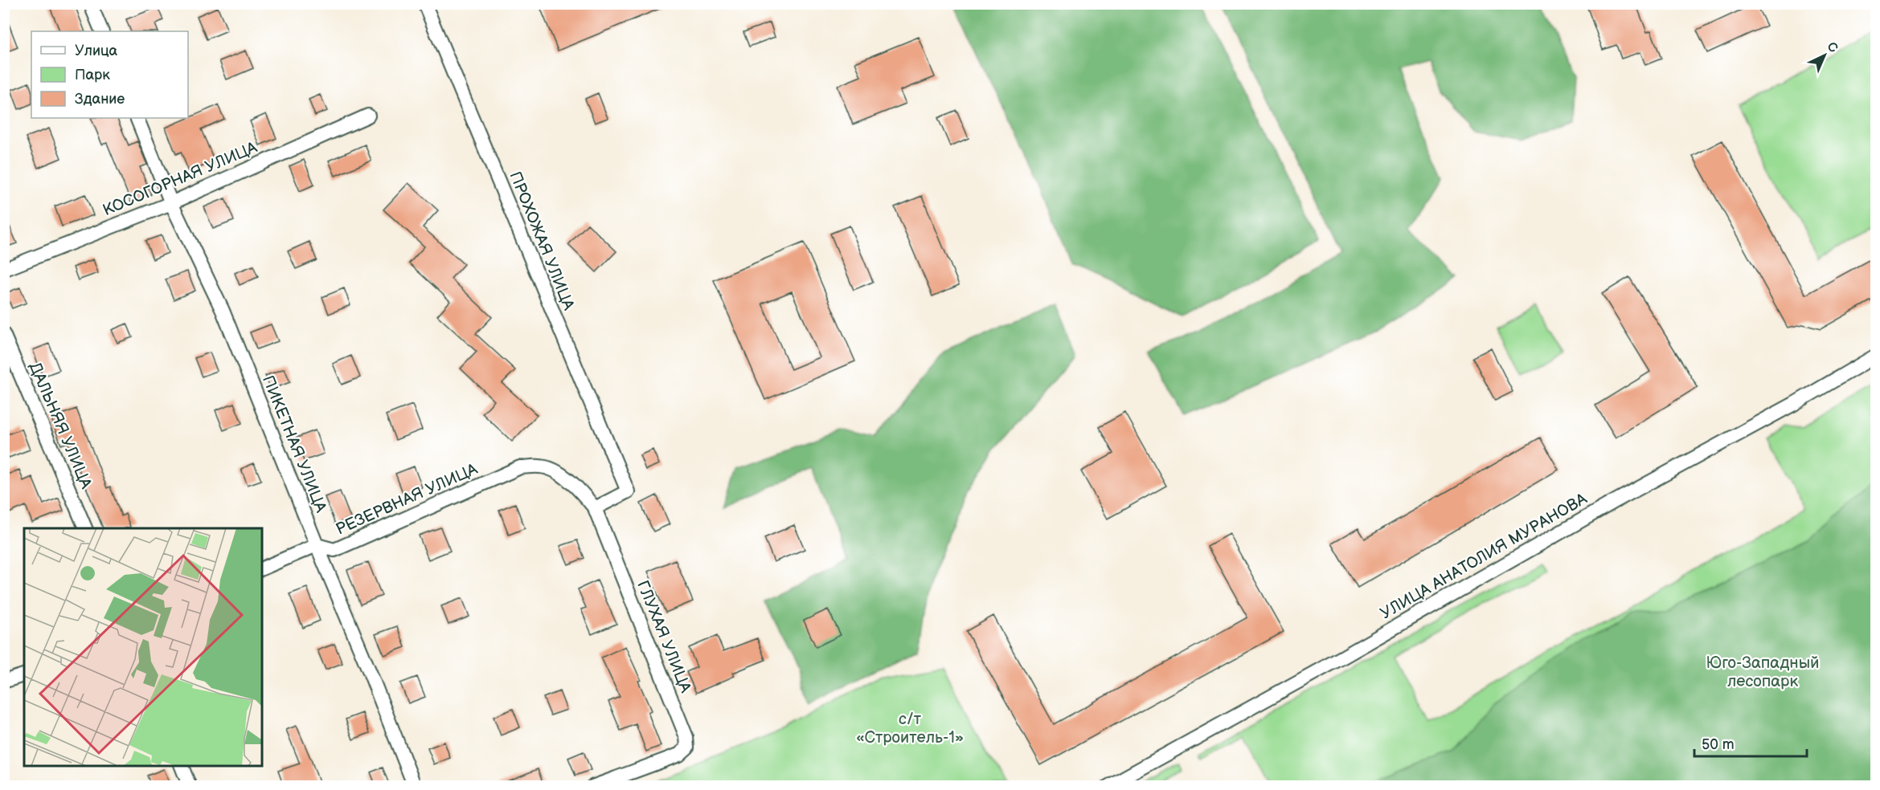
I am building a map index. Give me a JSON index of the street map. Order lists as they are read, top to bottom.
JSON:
{
  "streets": {
    "street": [
      "КОСОГОРНАЯ УЛИЦА",
      "ПРОХОЖАЯ УЛИЦА",
      "ДАЛЬНЯЯ УЛИЦА",
      "ПИКЕТНАЯ УЛИЦА",
      "РЕЗЕРВНАЯ УЛИЦА",
      "УЛИЦА АНАТОЛИЯ МУРАНОВА",
      "ГЛУХАЯ УЛИЦА"
    ]
  },
  "crossings": [
    ["КОСОГОРНАЯ УЛИЦА", "ПИКЕТНАЯ УЛИЦА"],
    ["ПРОХОЖАЯ УЛИЦА", "ГЛУХАЯ УЛИЦА"],
    ["ПИКЕТНАЯ УЛИЦА", "РЕЗЕРВНАЯ УЛИЦА"],
    ["РЕЗЕРВНАЯ УЛИЦА", "ГЛУХАЯ УЛИЦА"]
  ],
  "parks": ["Юго-Западный лесопарк", "с/т «Строитель-1»"],
  "legend": ["Улица", "Парк", "Здание"],
  "scale_bar": "50 m",
  "north": "top right"
}
